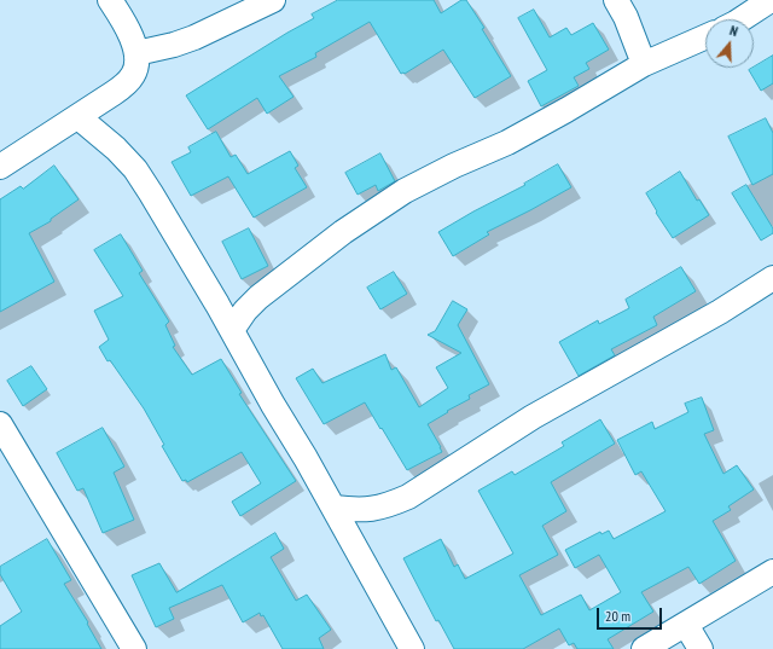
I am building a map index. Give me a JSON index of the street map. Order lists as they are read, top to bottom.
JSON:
{
  "scale_bar": "20 m",
  "north": "top"
}
